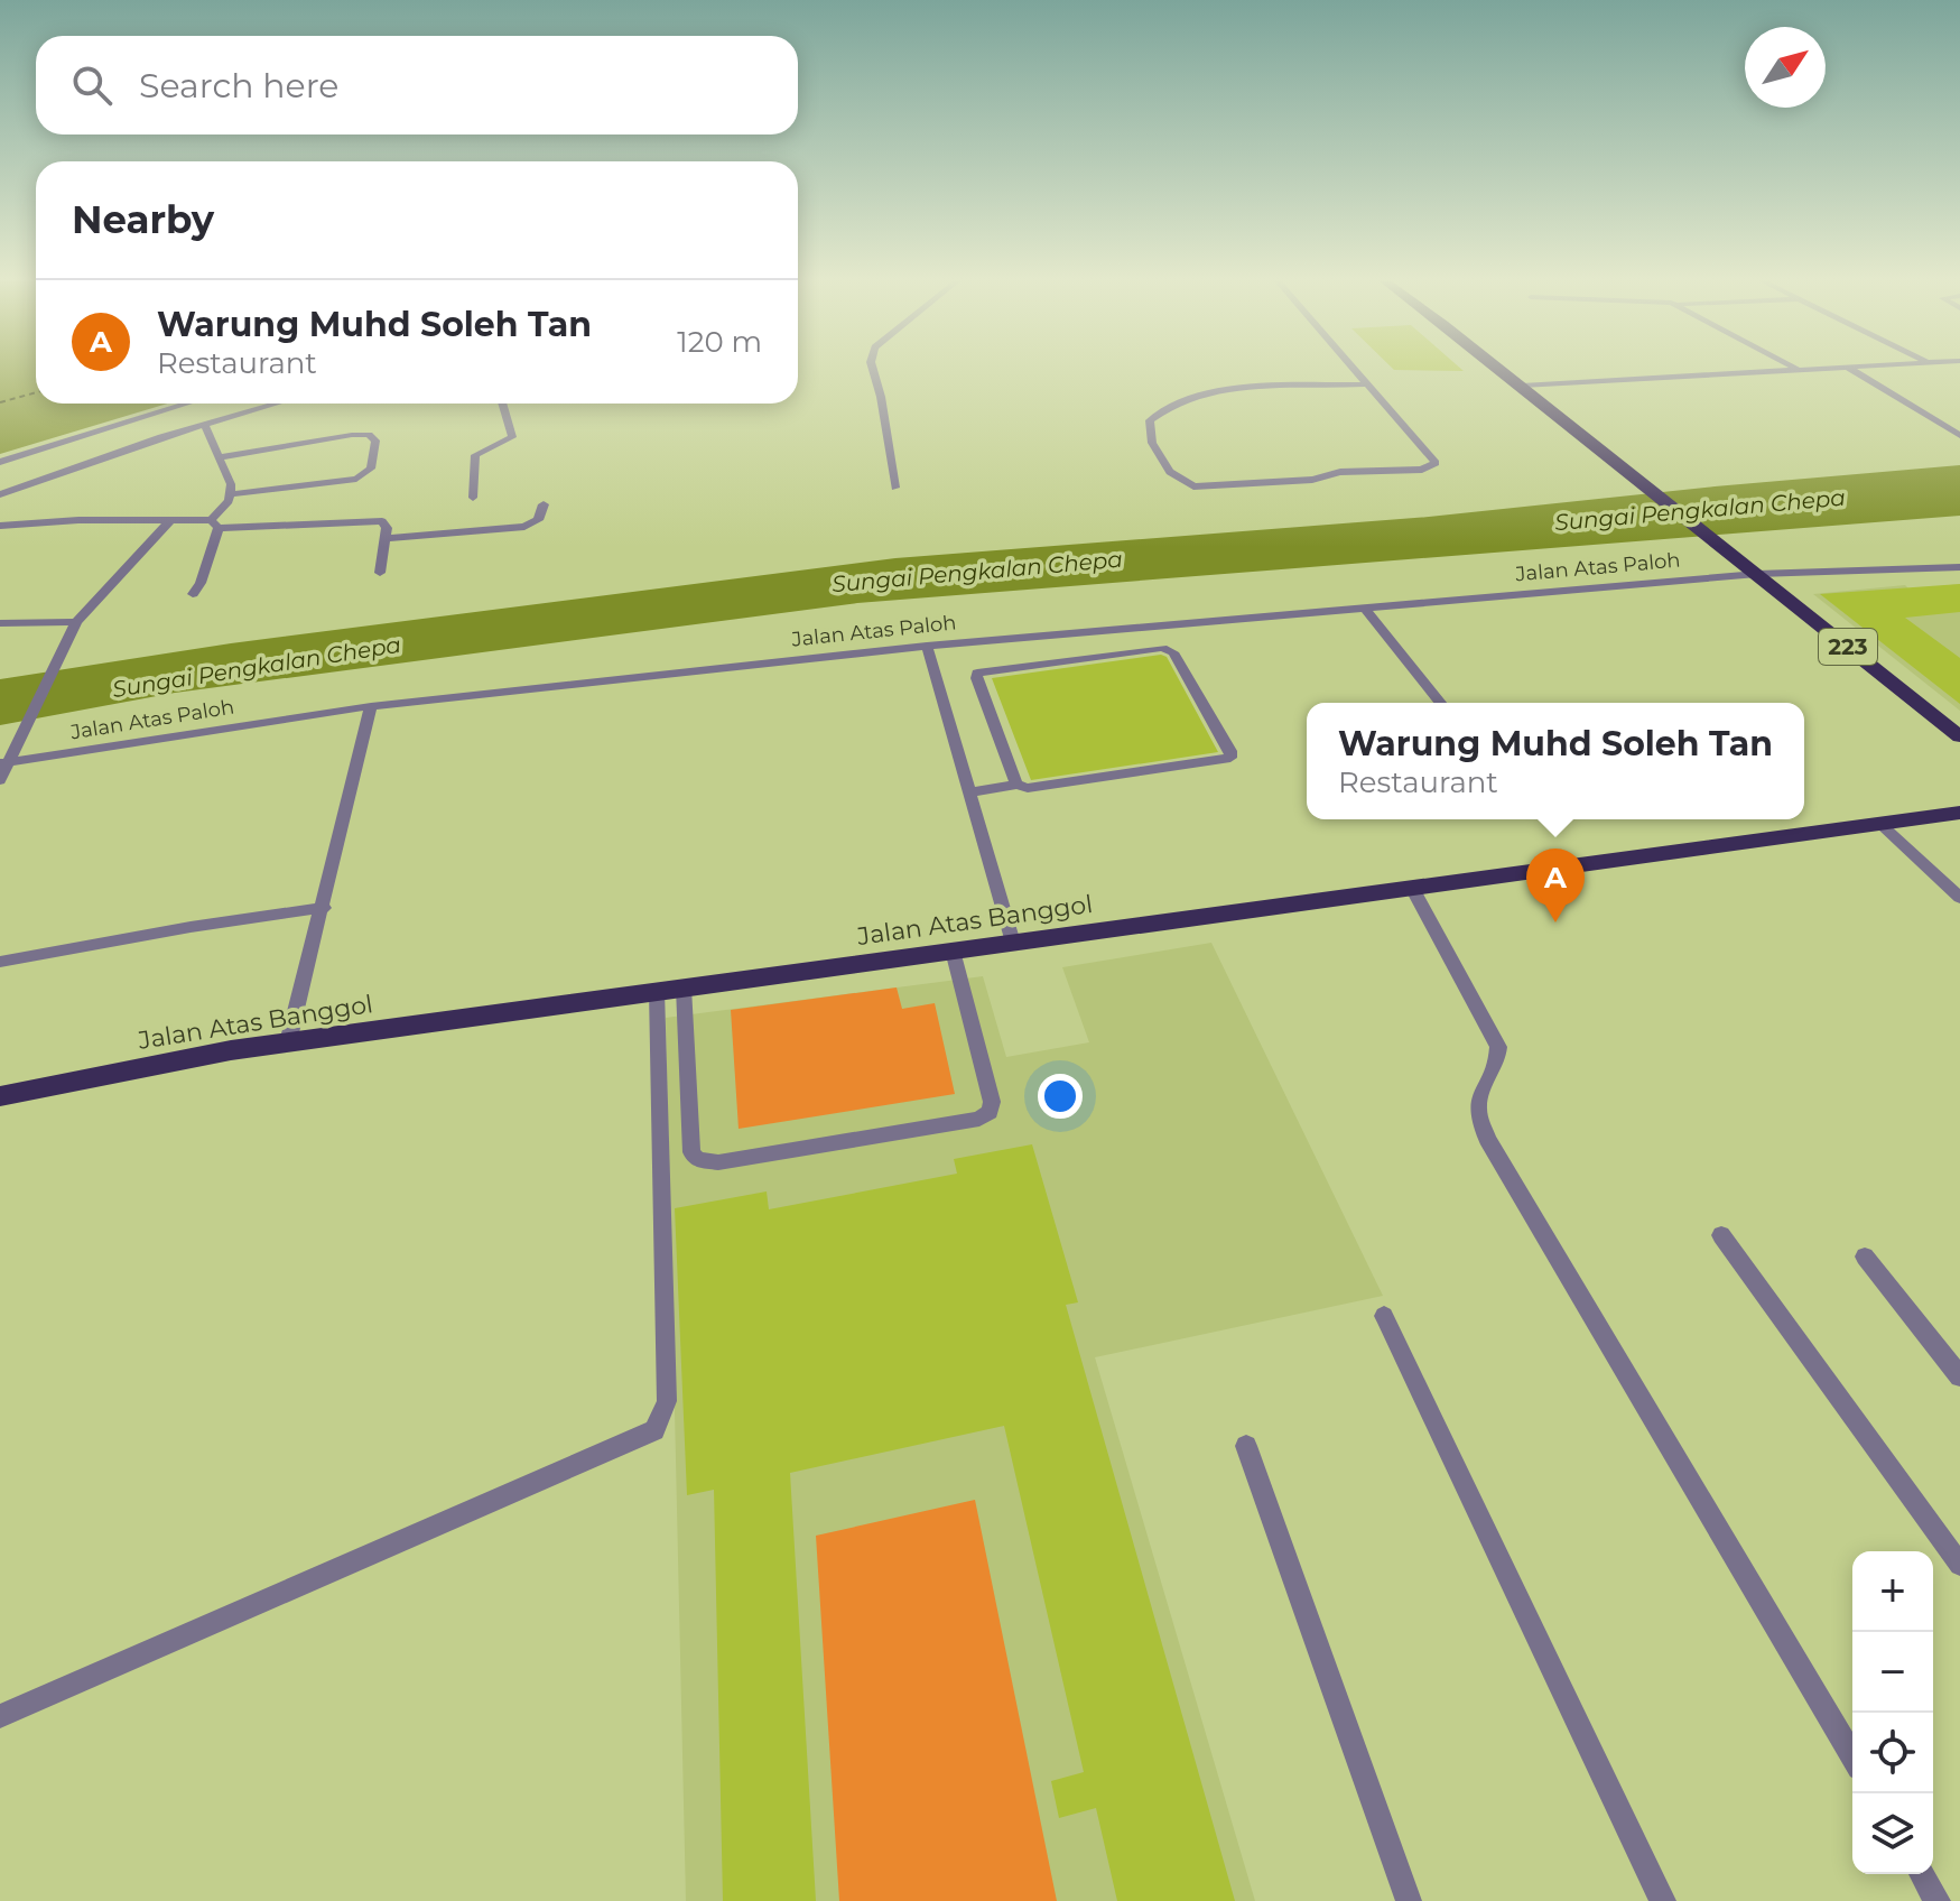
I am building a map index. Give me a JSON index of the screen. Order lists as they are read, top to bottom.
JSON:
{
  "streets": {
    "main road": ["223", "Jalan Atas Banggol"],
    "street": ["Jalan Atas Paloh"]
  },
  "crossings": [
    ["Jalan Atas Paloh", "223"]
  ],
  "water": ["Sungai Pengkalan Chepa"],
  "north": "top right",
  "page": {
    "search": "Search here",
    "heading": "Nearby",
    "list": [
      {
        "mark": "A",
        "name": "Warung Muhd Soleh Tan",
        "note": "Restaurant",
        "value": "120 m"
      }
    ],
    "popup": ["Warung Muhd Soleh Tan", "Restaurant"],
    "pins": "A",
    "map_buttons": ["+", "−"]
  }
}
